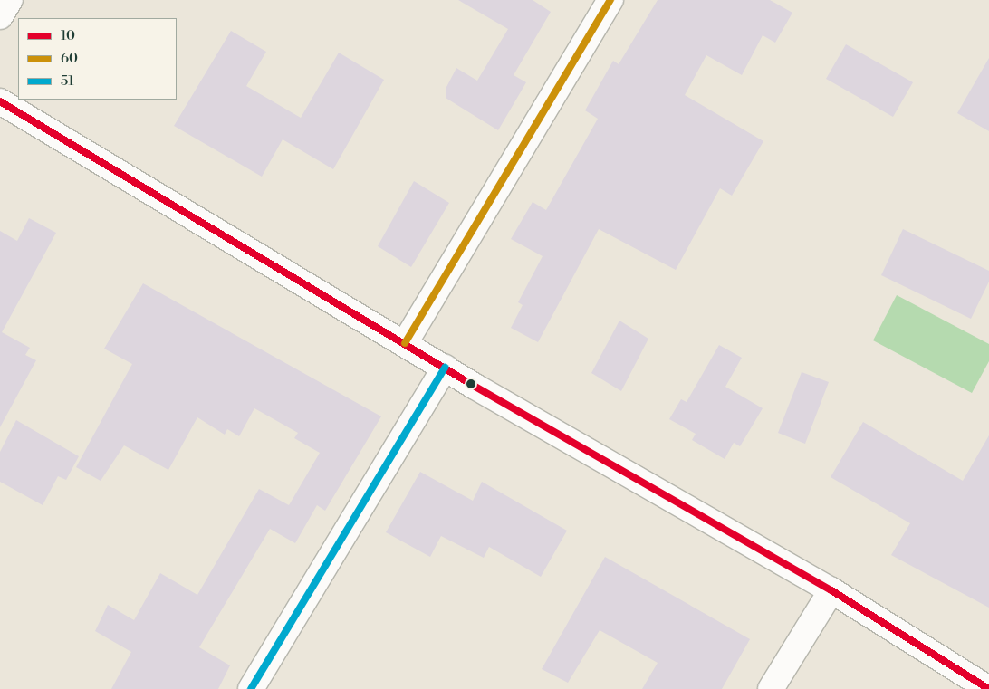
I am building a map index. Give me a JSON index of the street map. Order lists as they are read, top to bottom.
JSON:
{
  "lines": ["transit line 60", "transit line 10", "transit line 51"],
  "legend": ["10", "60", "51"]
}
